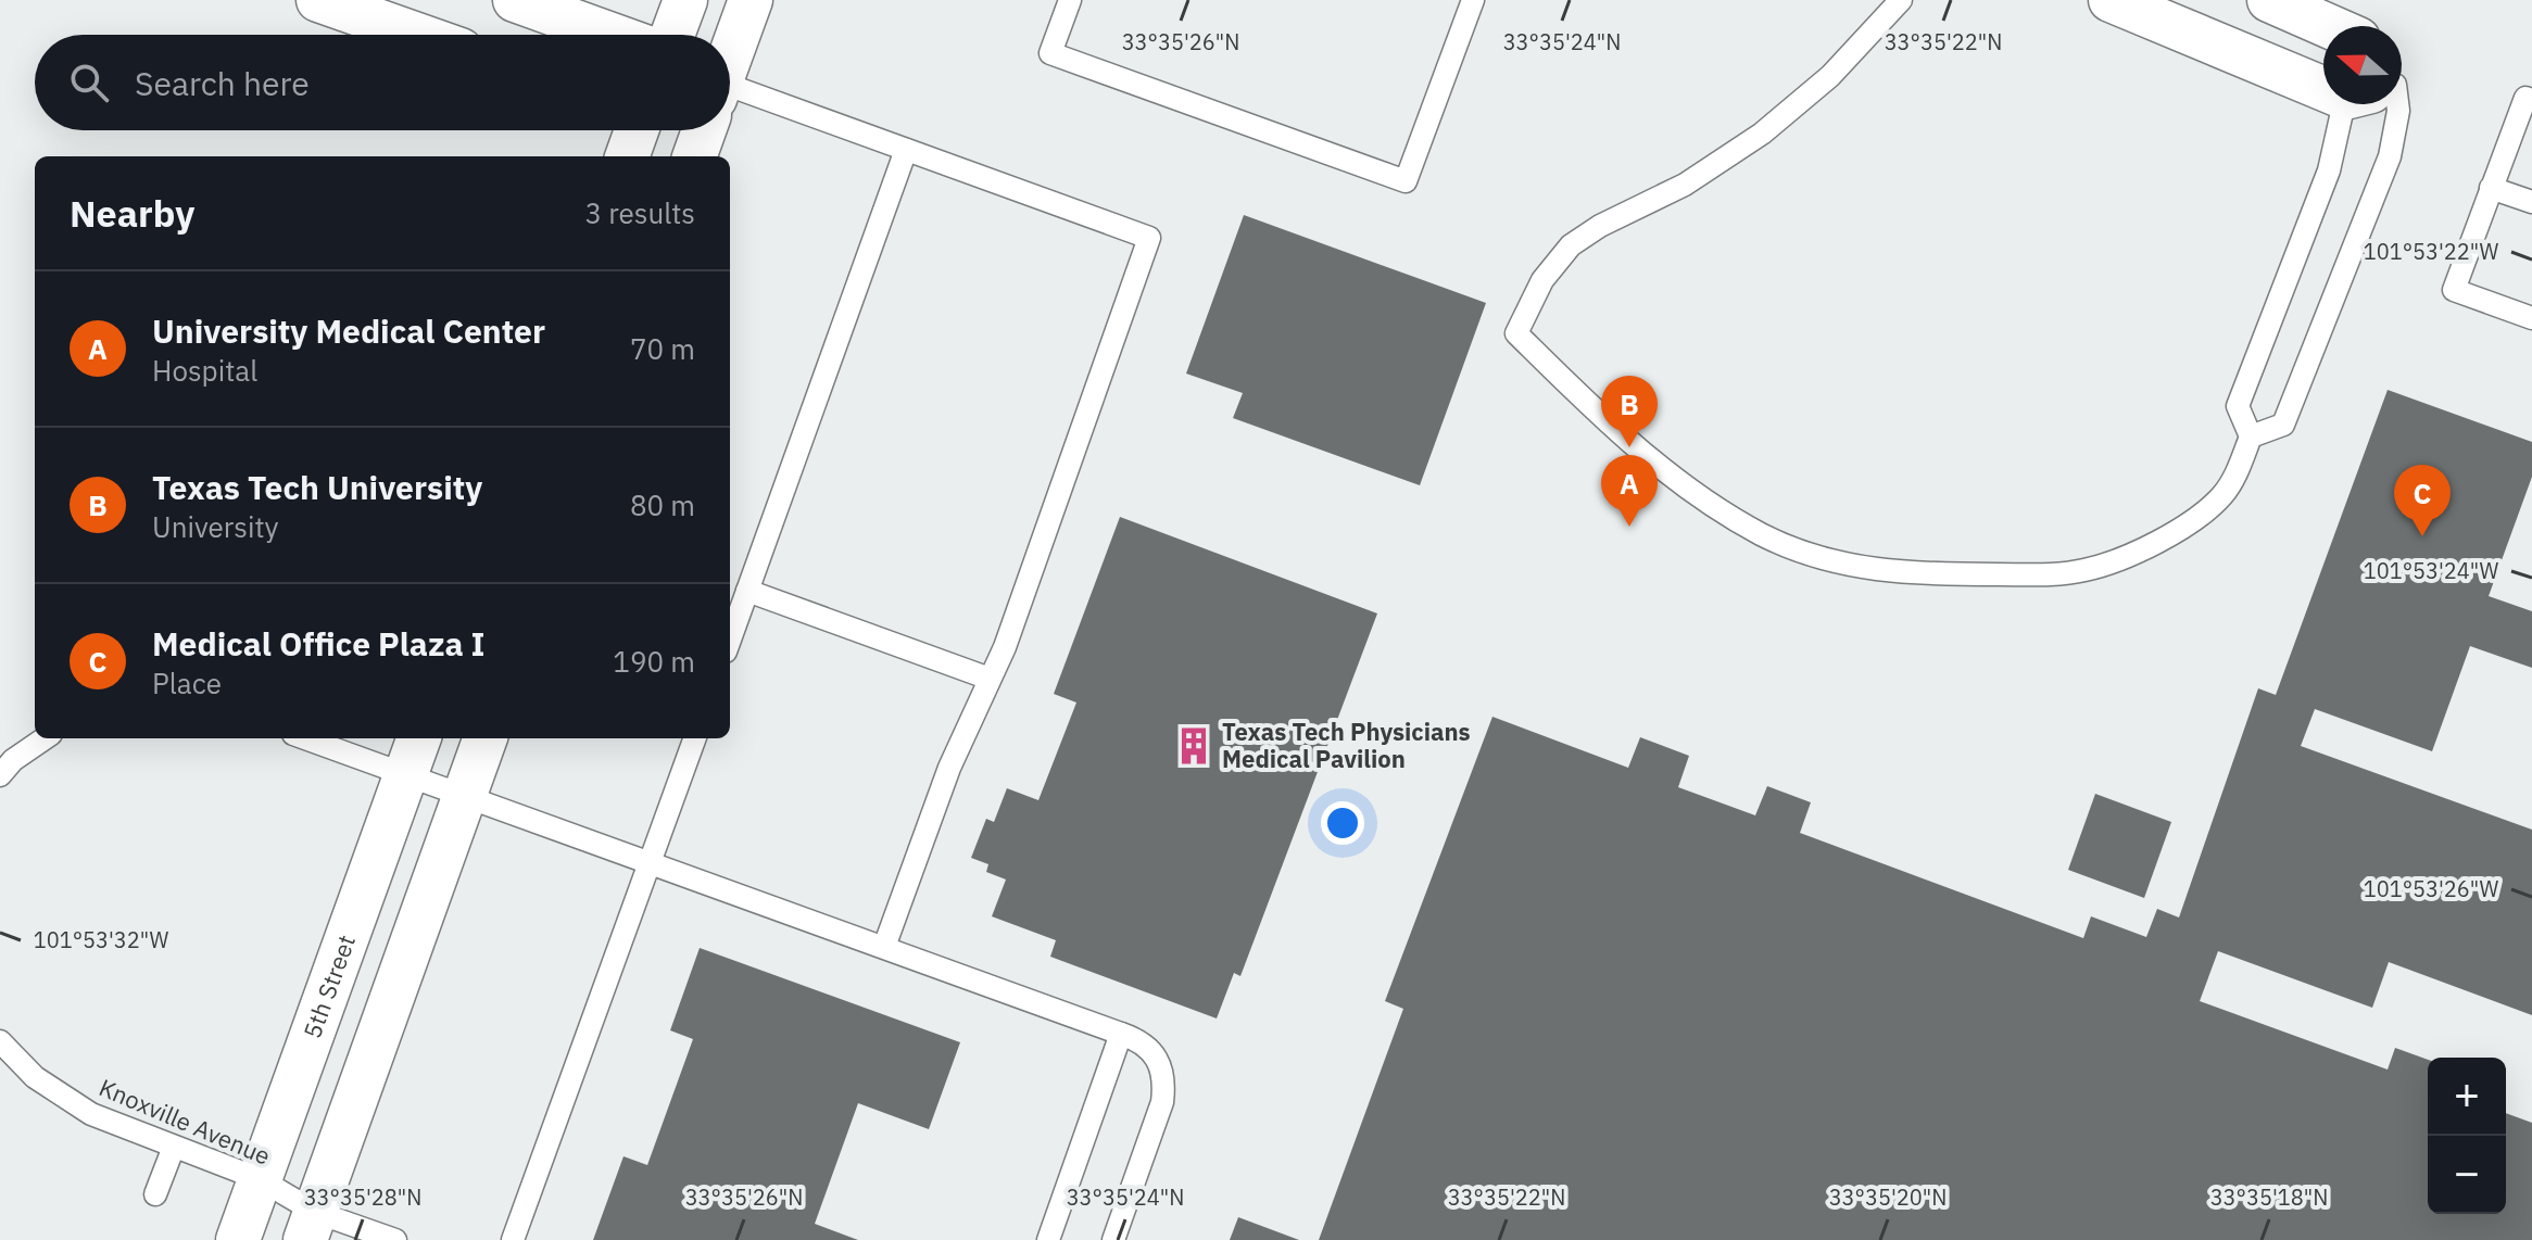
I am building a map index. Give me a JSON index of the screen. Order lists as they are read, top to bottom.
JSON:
{
  "streets": {
    "street": ["5th Street"],
    "lane": ["Knoxville Avenue"]
  },
  "crossings": [
    ["5th Street", "Knoxville Avenue"]
  ],
  "places": {
    "building": ["Texas Tech Physicians Medical Pavilion"]
  },
  "north": "left",
  "page": {
    "search": "Search here",
    "heading": ["Nearby", "3 results"],
    "list": [
      {
        "mark": "A",
        "name": "University Medical Center",
        "note": "Hospital",
        "value": "70 m"
      },
      {
        "mark": "B",
        "name": "Texas Tech University",
        "note": "University",
        "value": "80 m"
      },
      {
        "mark": "C",
        "name": "Medical Office Plaza I",
        "note": "Place",
        "value": "190 m"
      }
    ],
    "pins": ["B", "A", "C"],
    "map_buttons": ["+", "−"]
  },
  "coordinates": [
    "33°35'26\"N",
    "33°35'24\"N",
    "33°35'22\"N",
    "101°53'22\"W",
    "101°53'24\"W",
    "101°53'26\"W",
    "101°53'32\"W",
    "33°35'28\"N",
    "33°35'20\"N",
    "33°35'18\"N"
  ]
}
